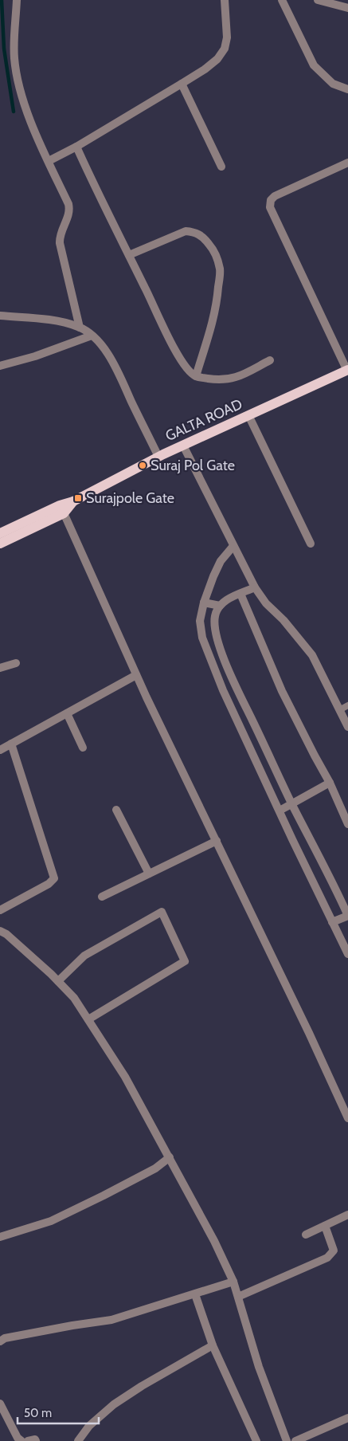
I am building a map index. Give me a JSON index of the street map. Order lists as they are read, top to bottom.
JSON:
{
  "streets": {
    "main road": ["GALTA ROAD"]
  },
  "places": {
    "other": ["Suraj Pol Gate"],
    "transit": ["Surajpole Gate"]
  },
  "scale_bar": "50 m"
}
